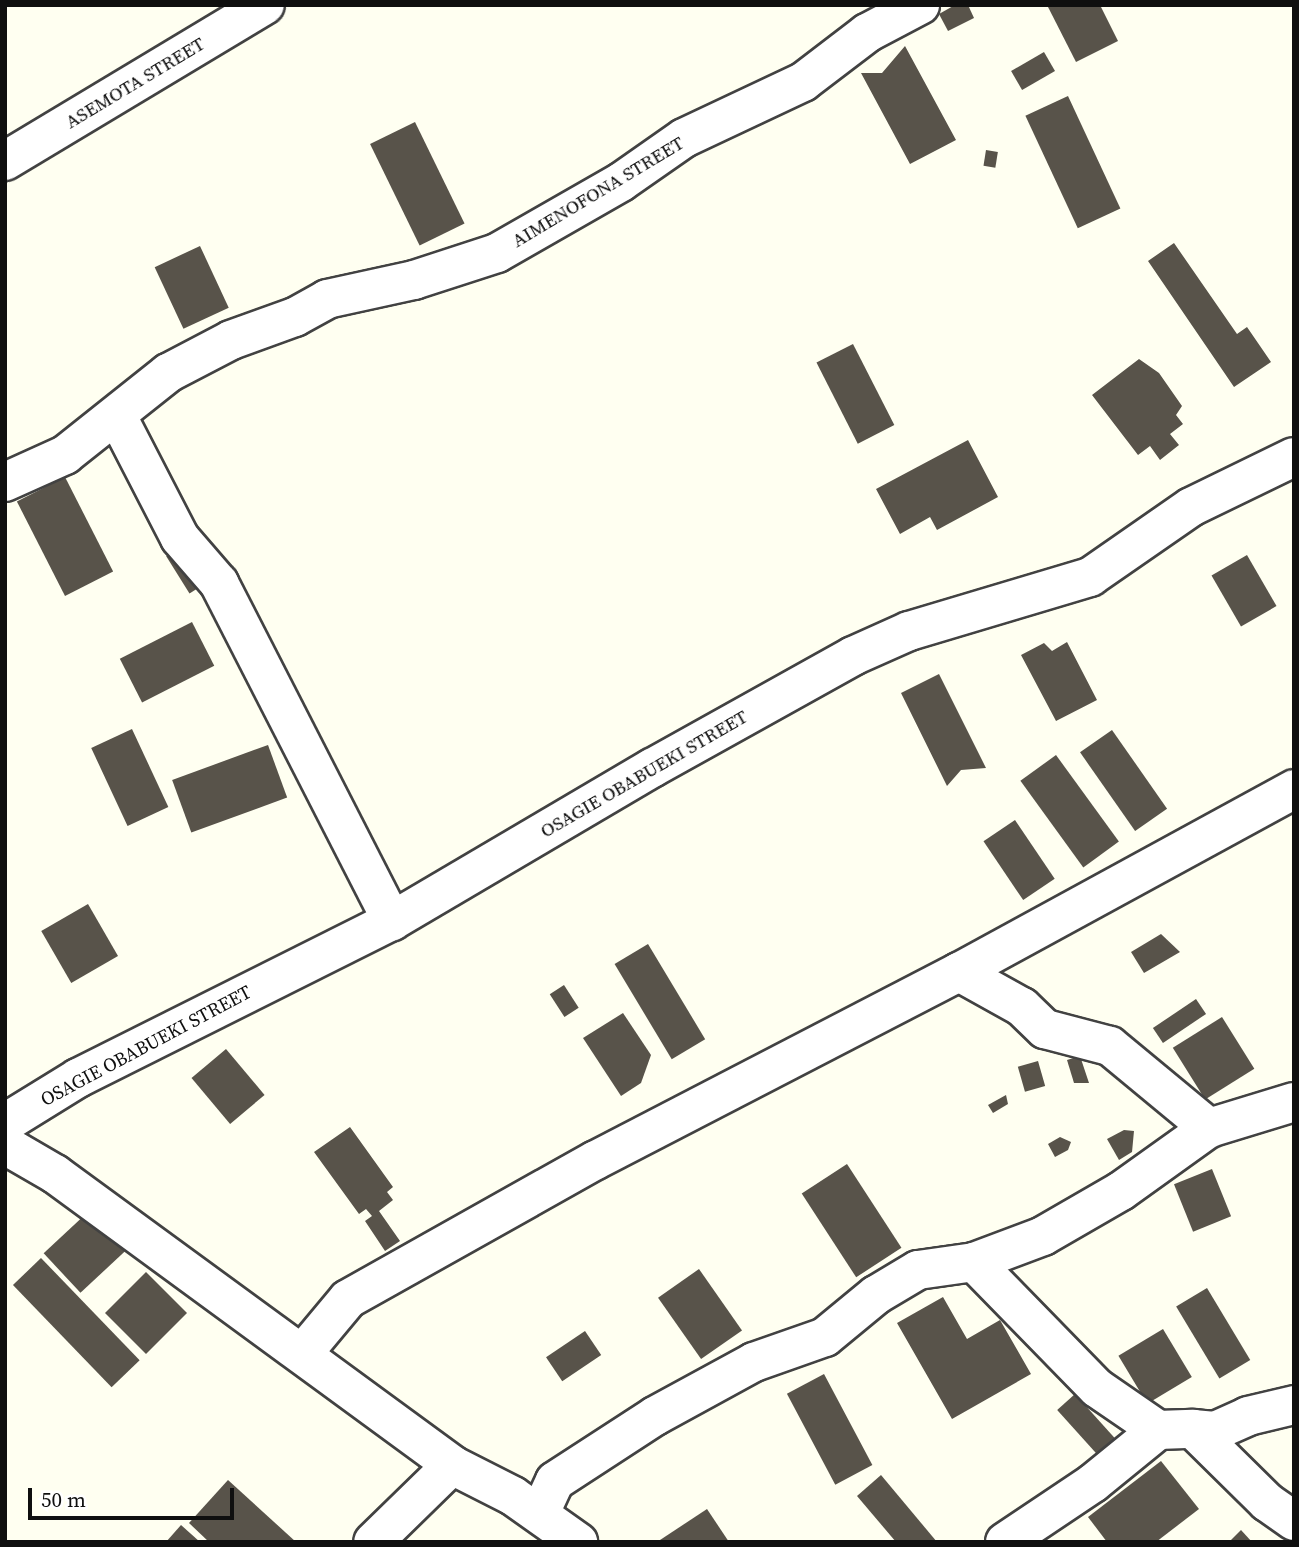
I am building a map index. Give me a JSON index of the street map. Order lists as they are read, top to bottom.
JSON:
{
  "streets": {
    "street": ["ASEMOTA STREET", "AIMENOFONA STREET", "OSAGIE OBABUEKI STREET"]
  },
  "scale_bar": "50 m"
}
